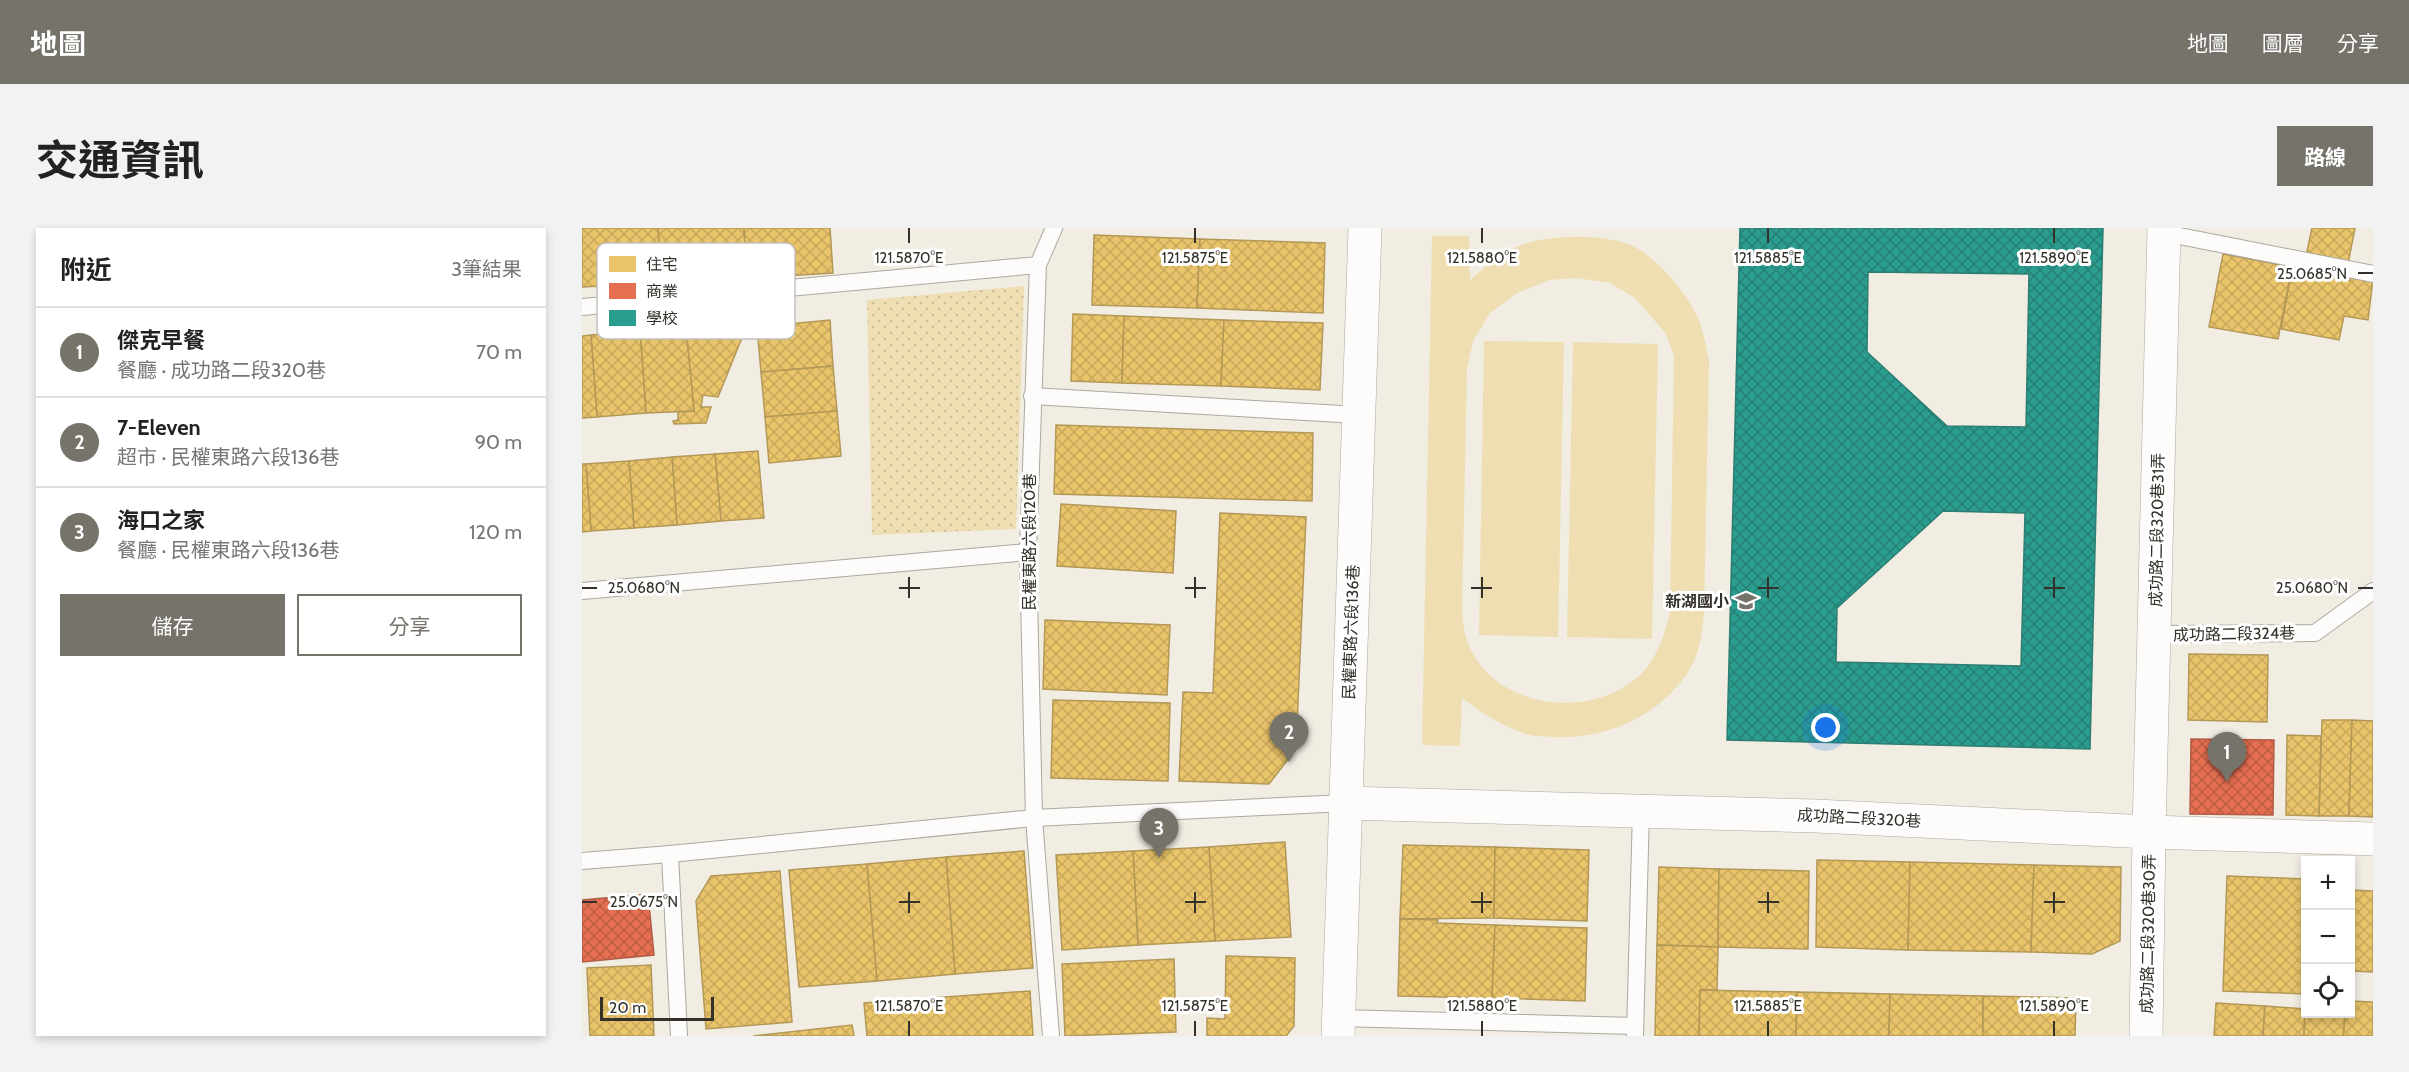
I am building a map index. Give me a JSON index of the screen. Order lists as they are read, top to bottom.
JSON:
{
  "streets": {
    "street": [
      "成功路二段320巷31弄",
      "民權東路六段136巷",
      "成功路二段320巷",
      "成功路二段320巷30弄"
    ],
    "lane": ["民權東路六段120巷", "成功路二段324巷"]
  },
  "crossings": [
    ["成功路二段320巷31弄", "成功路二段324巷"],
    ["成功路二段320巷31弄", "成功路二段320巷"],
    ["成功路二段320巷31弄", "成功路二段320巷30弄"],
    ["民權東路六段136巷", "成功路二段320巷"],
    ["成功路二段320巷", "成功路二段320巷30弄"]
  ],
  "places": {
    "school or university": ["新湖國小"]
  },
  "legend": ["住宅", "商業", "學校"],
  "scale_bar": "20 m",
  "page": {
    "header": "地圖",
    "nav": ["地圖", "圖層", "分享"],
    "title": "交通資訊",
    "buttons": [
      "路線",
      ["儲存", "分享"]
    ],
    "heading": ["附近", "3筆結果"],
    "list": [
      {
        "mark": "1",
        "name": "傑克早餐",
        "note": "餐廳 · 成功路二段320巷",
        "value": "70 m"
      },
      {
        "mark": "2",
        "name": "7-Eleven",
        "note": "超市 · 民權東路六段136巷",
        "value": "90 m"
      },
      {
        "mark": "3",
        "name": "海口之家",
        "note": "餐廳 · 民權東路六段136巷",
        "value": "120 m"
      }
    ],
    "pins": ["2", "1", "3"],
    "map_buttons": ["+", "−"],
    "scale": "20 m"
  },
  "coordinates": [
    "121.5870°E",
    "121.5875°E",
    "121.5880°E",
    "121.5885°E",
    "121.5890°E",
    "25.0685°N",
    "25.0680°N",
    "25.0675°N"
  ]
}
